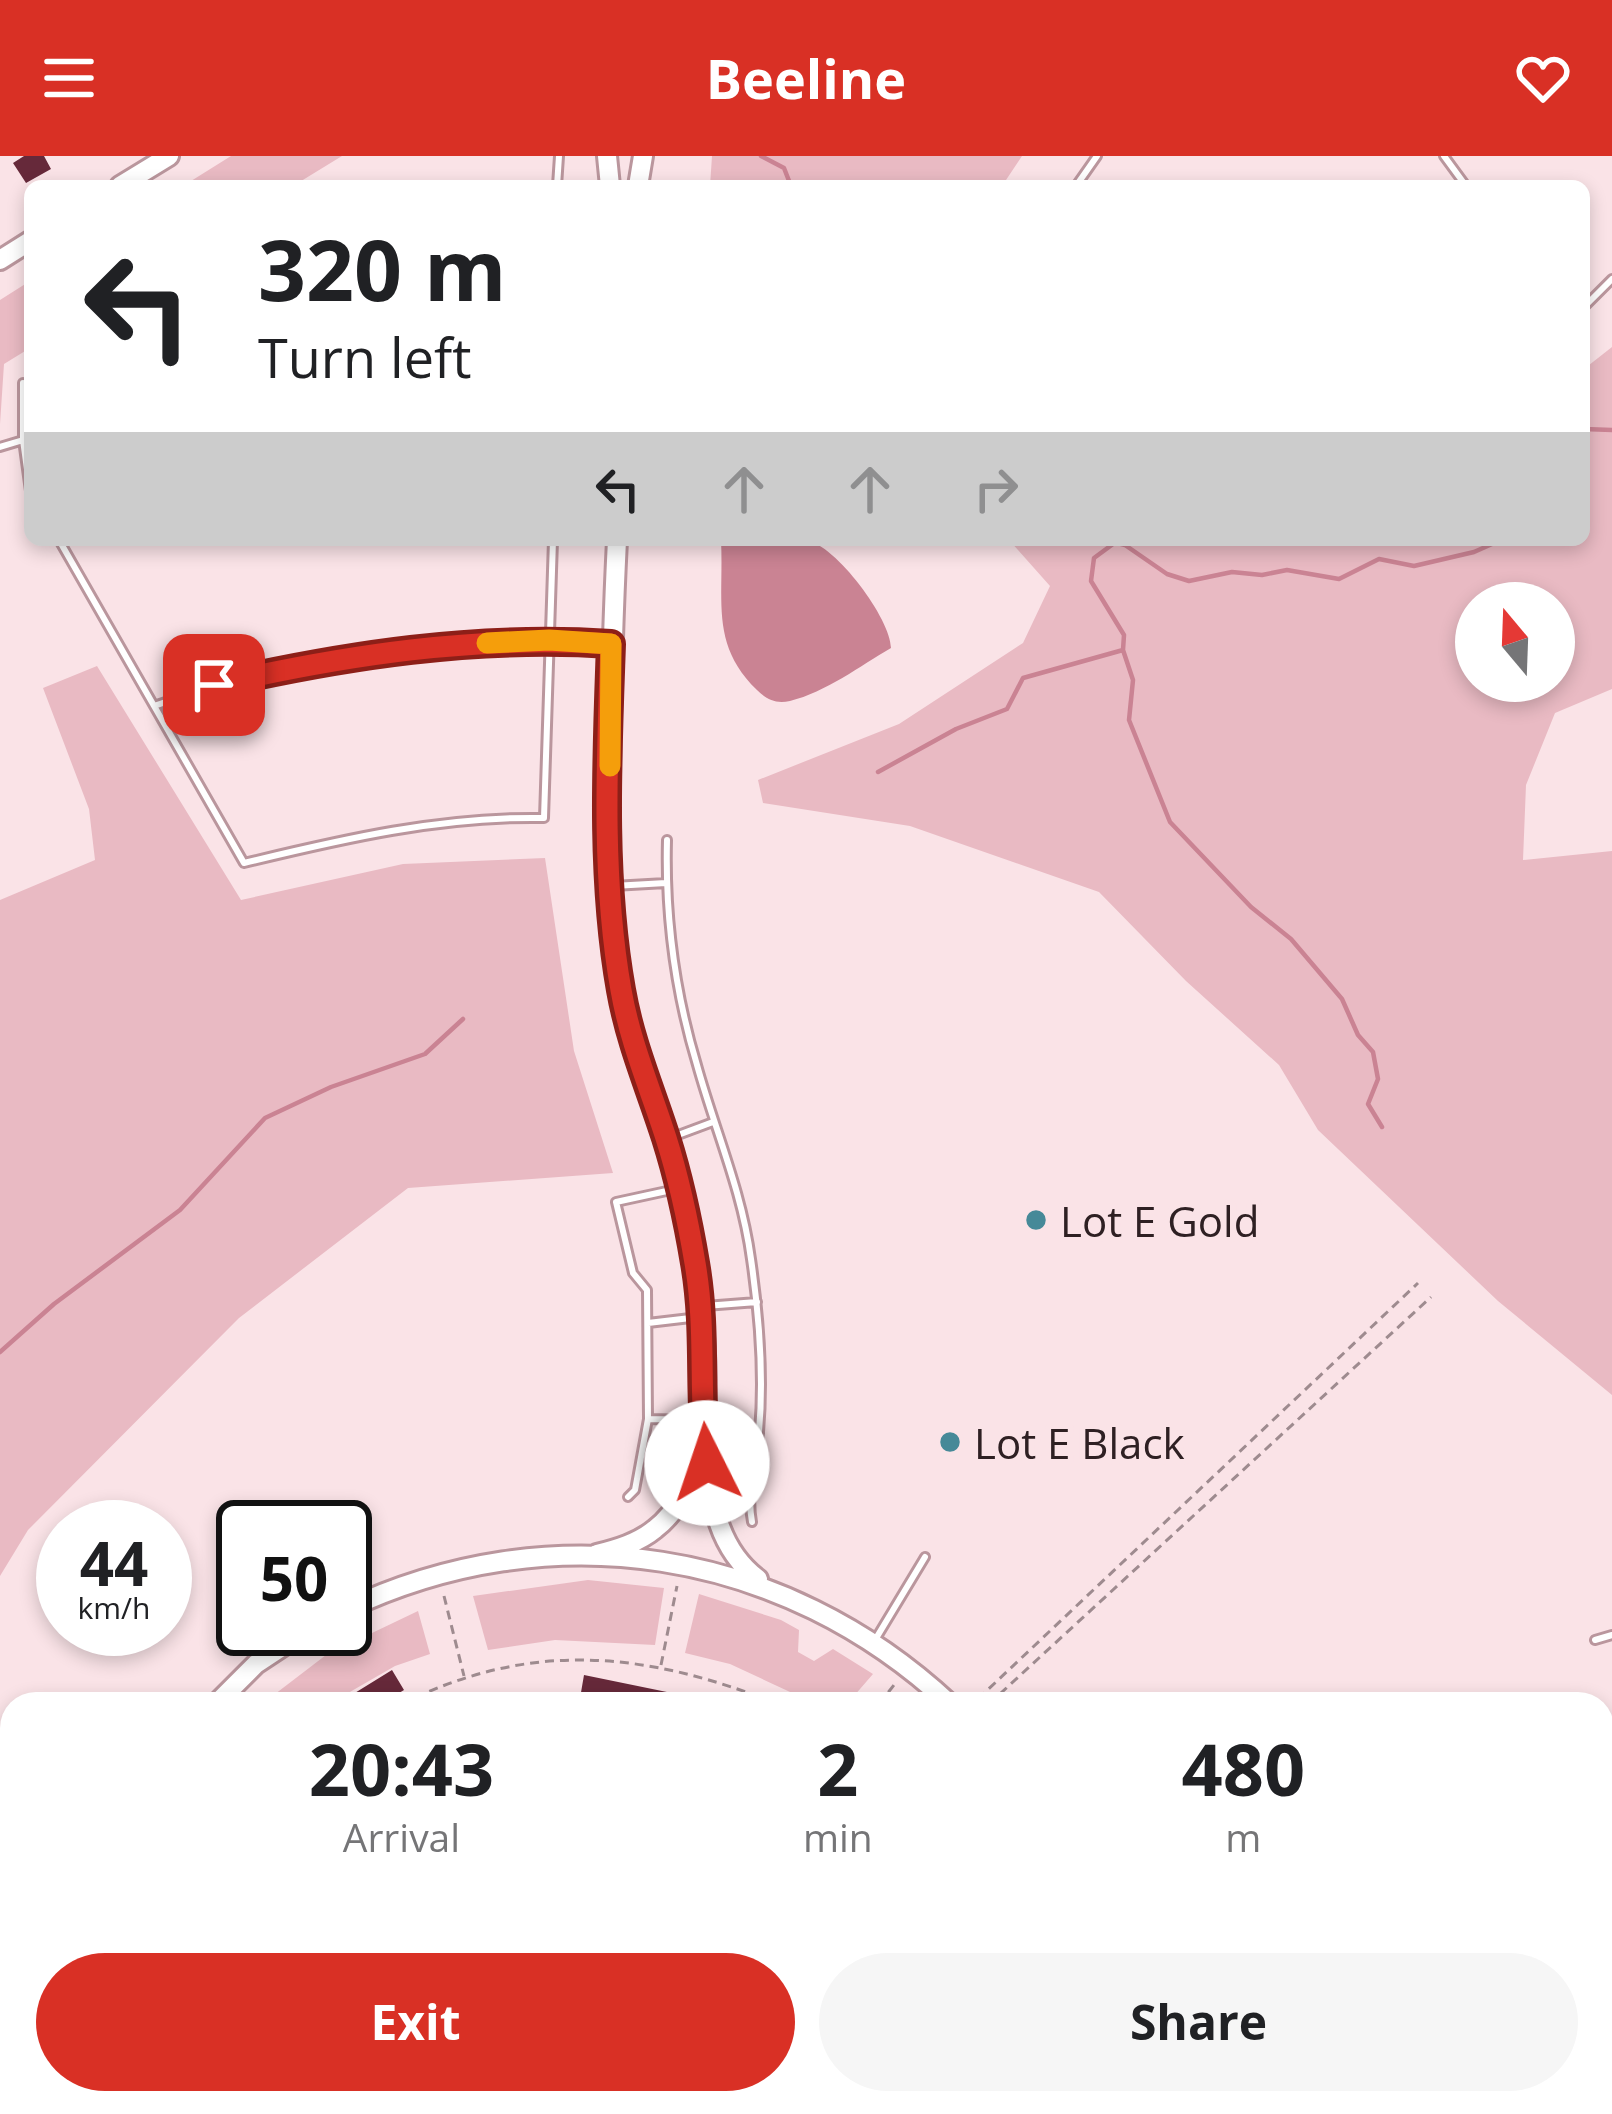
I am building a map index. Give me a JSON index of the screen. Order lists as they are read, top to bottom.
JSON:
{
  "places": ["Lot E Gold", "Lot E Black"],
  "north": "top",
  "page": {
    "header": "Beeline",
    "turn": ["320 m", "Turn left"],
    "speed": "44 km/h",
    "limit": "50",
    "eta": [
      "20:43",
      "Arrival",
      "2",
      "min",
      "480",
      "m"
    ],
    "buttons": ["Exit", "Share"]
  }
}
